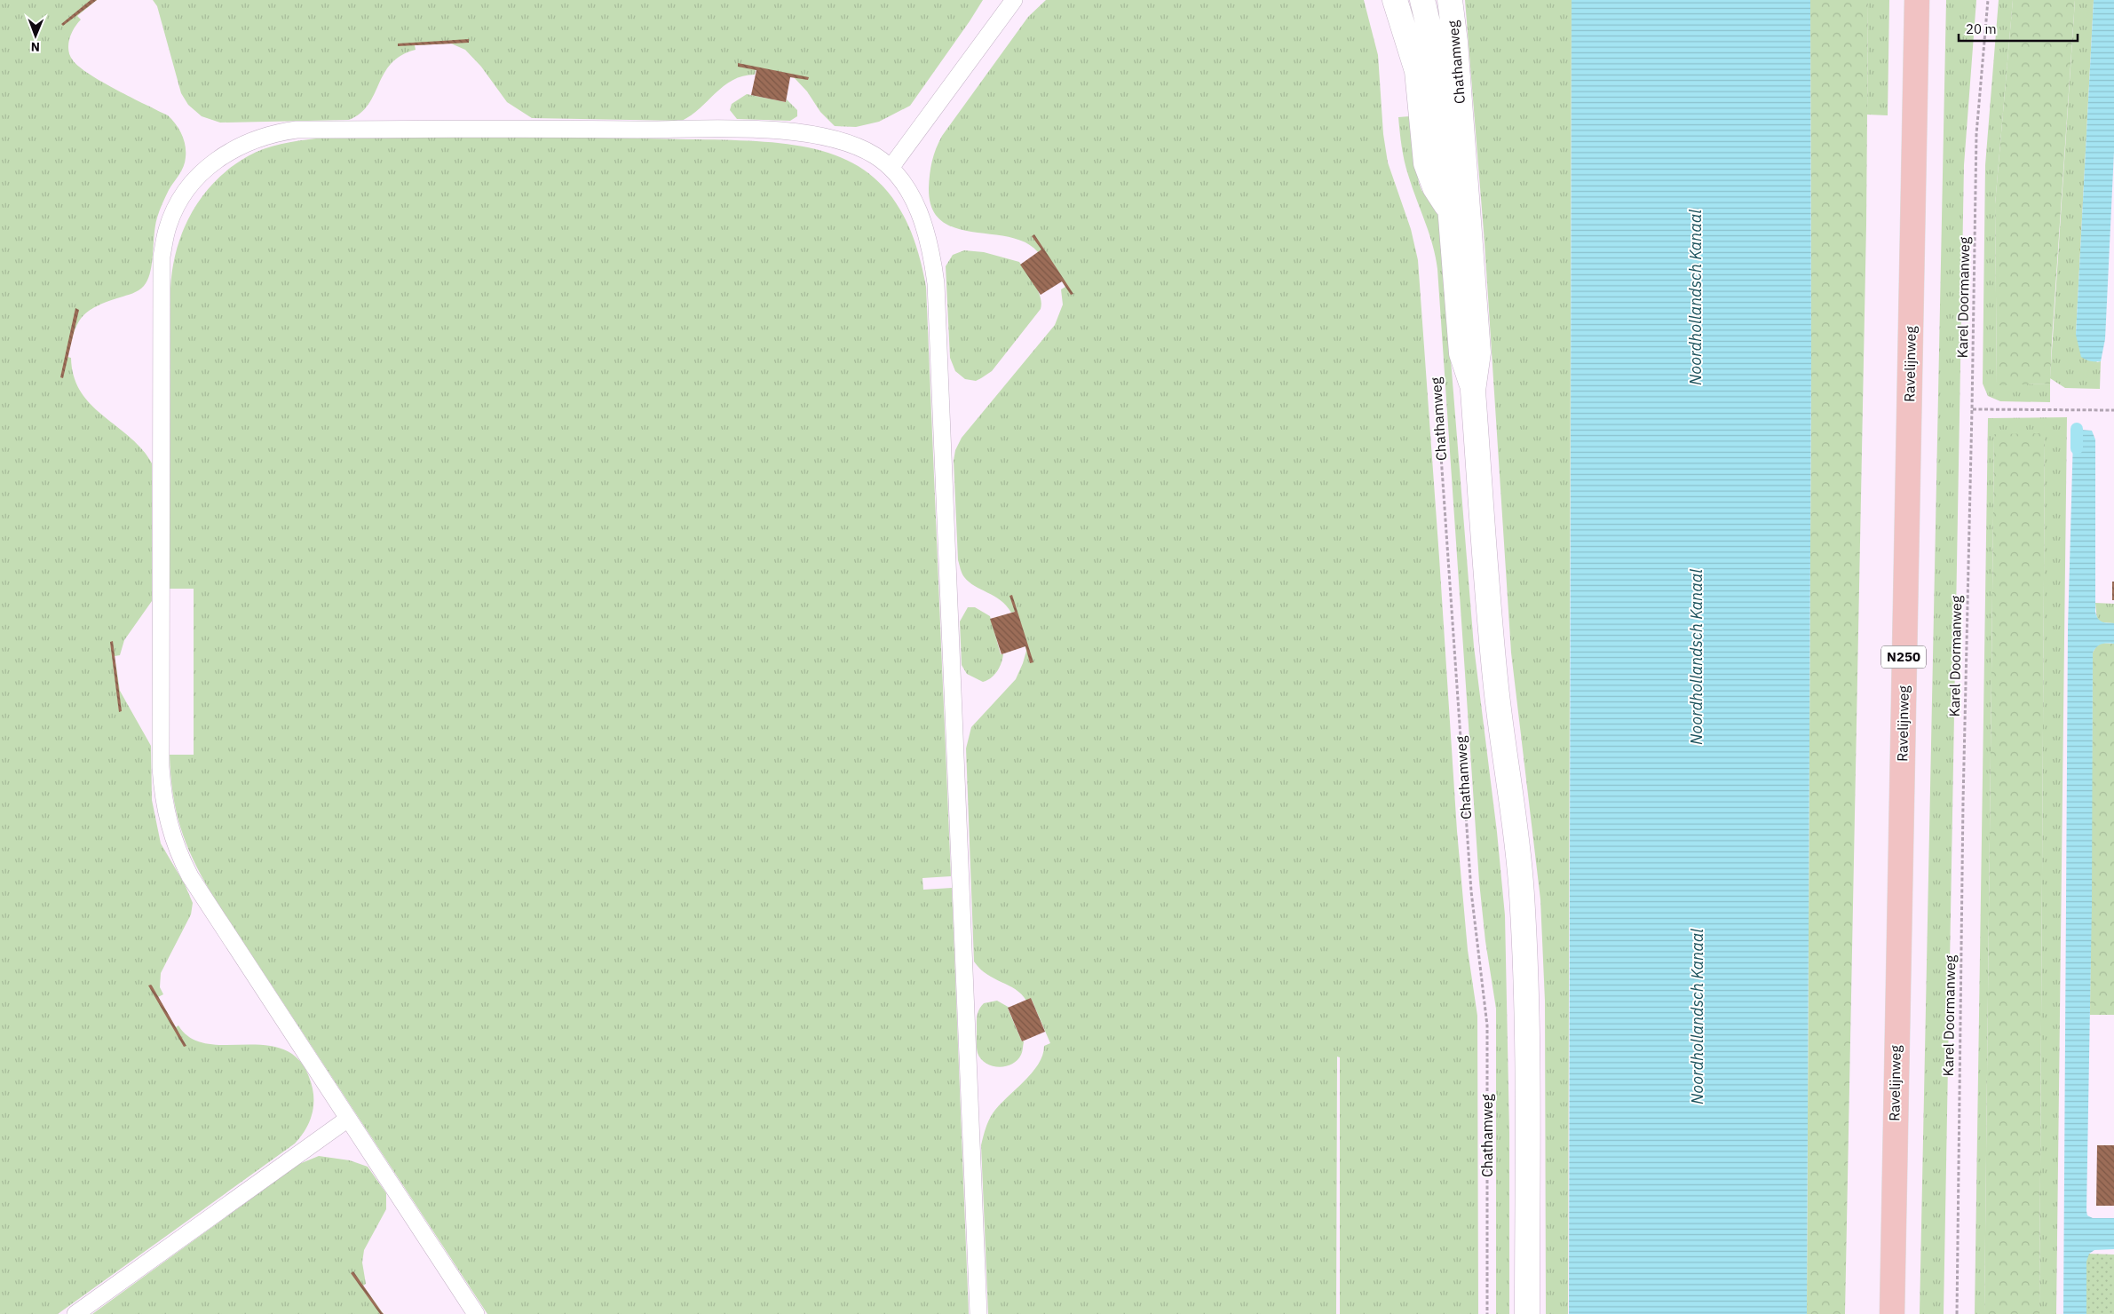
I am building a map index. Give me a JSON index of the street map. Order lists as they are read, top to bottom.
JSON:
{
  "streets": {
    "main road": ["Ravelijnweg", "N250"],
    "street": ["Chathamweg"],
    "path": ["Karel Doormanweg"]
  },
  "water": ["Noordhollandsch Kanaal"],
  "scale_bar": "20 m",
  "north": "bottom"
}
